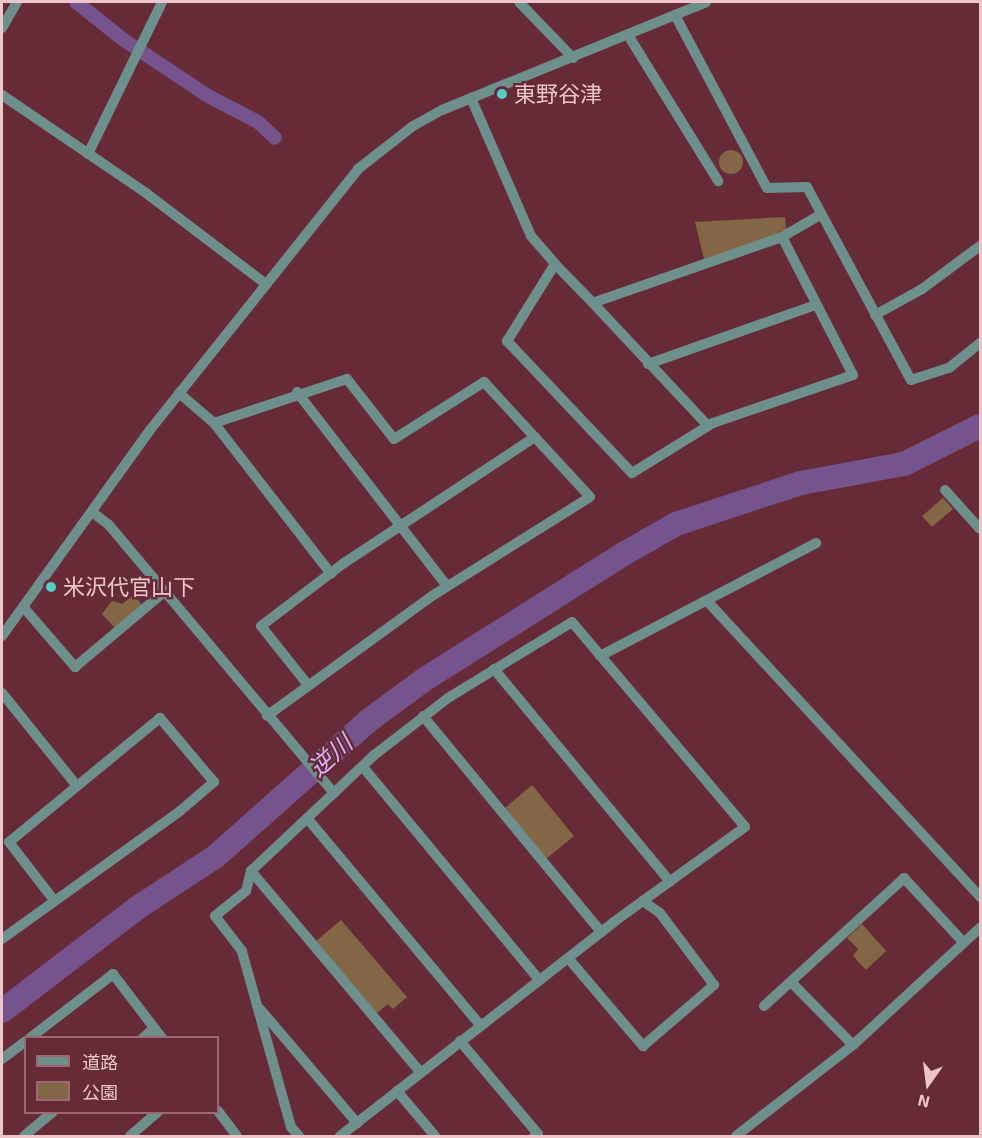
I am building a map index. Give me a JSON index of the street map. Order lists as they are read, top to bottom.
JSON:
{
  "water": ["逆川"],
  "places": ["東野谷津", "米沢代官山下"],
  "legend": ["道路", "公園"],
  "north": "bottom"
}
